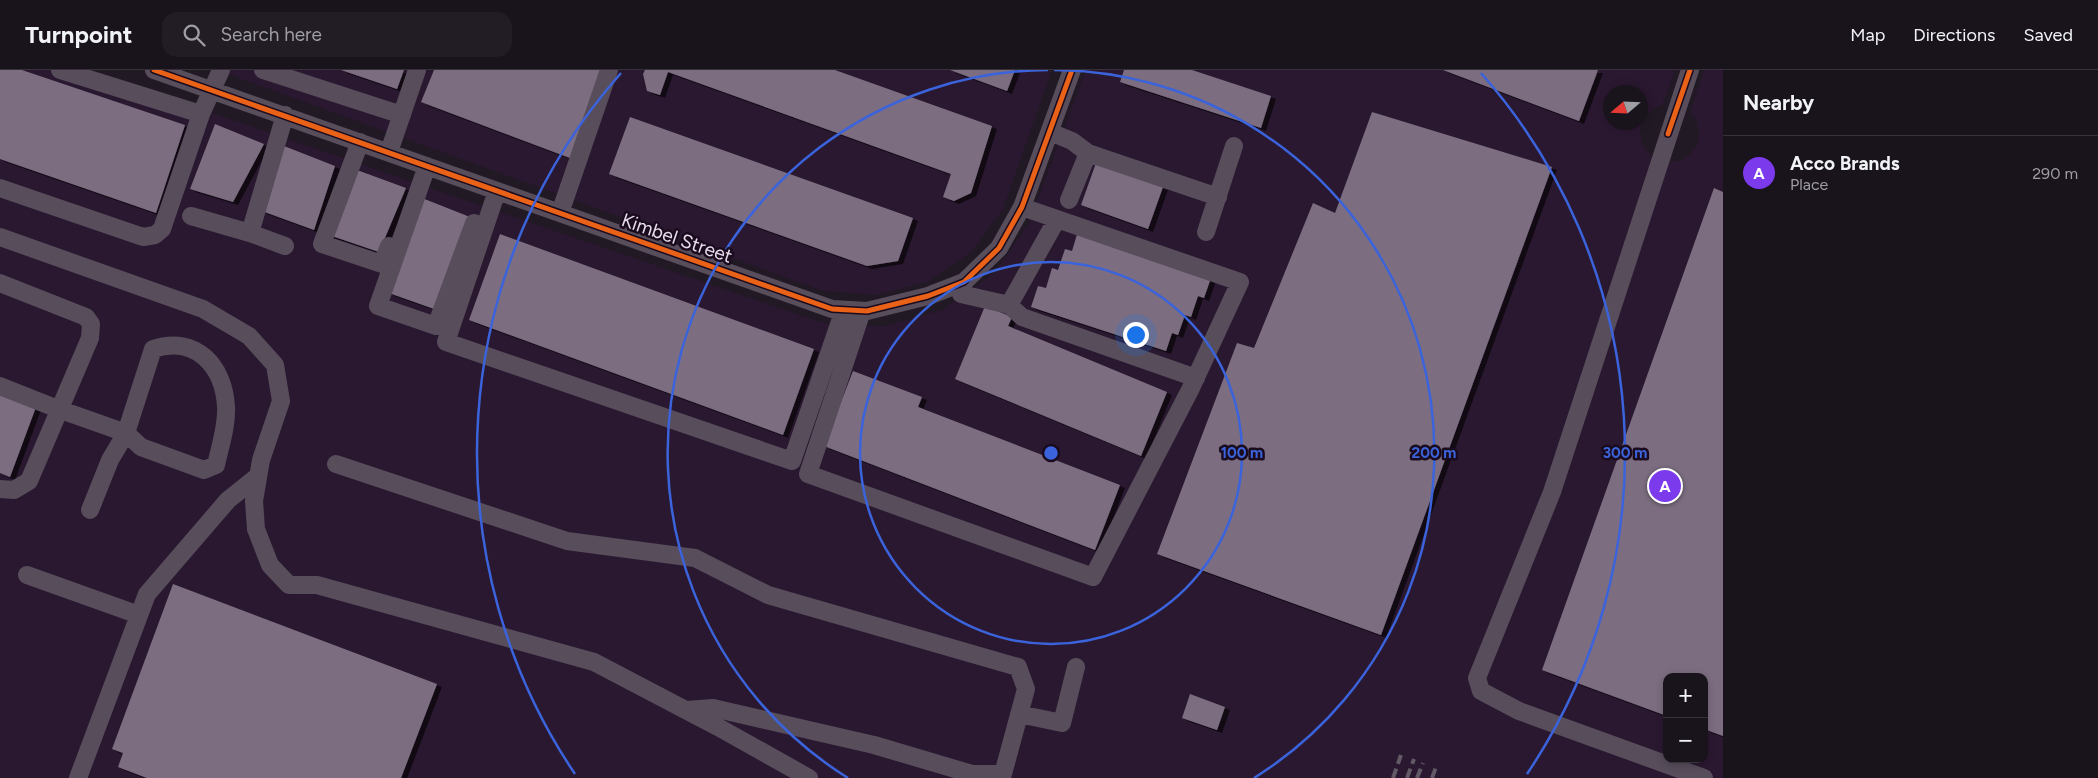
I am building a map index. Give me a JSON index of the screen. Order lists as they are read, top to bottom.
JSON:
{
  "streets": {
    "street": ["Kimbel Street"]
  },
  "north": "left",
  "page": {
    "header": "Turnpoint",
    "search": "Search here",
    "nav": ["Map", "Directions", "Saved"],
    "heading": "Nearby",
    "list": [
      {
        "mark": "A",
        "name": "Acco Brands",
        "note": "Place",
        "value": "290 m"
      }
    ],
    "pins": "A",
    "map_buttons": ["+", "−"]
  },
  "rings": ["100 m", "200 m", "300 m"]
}
